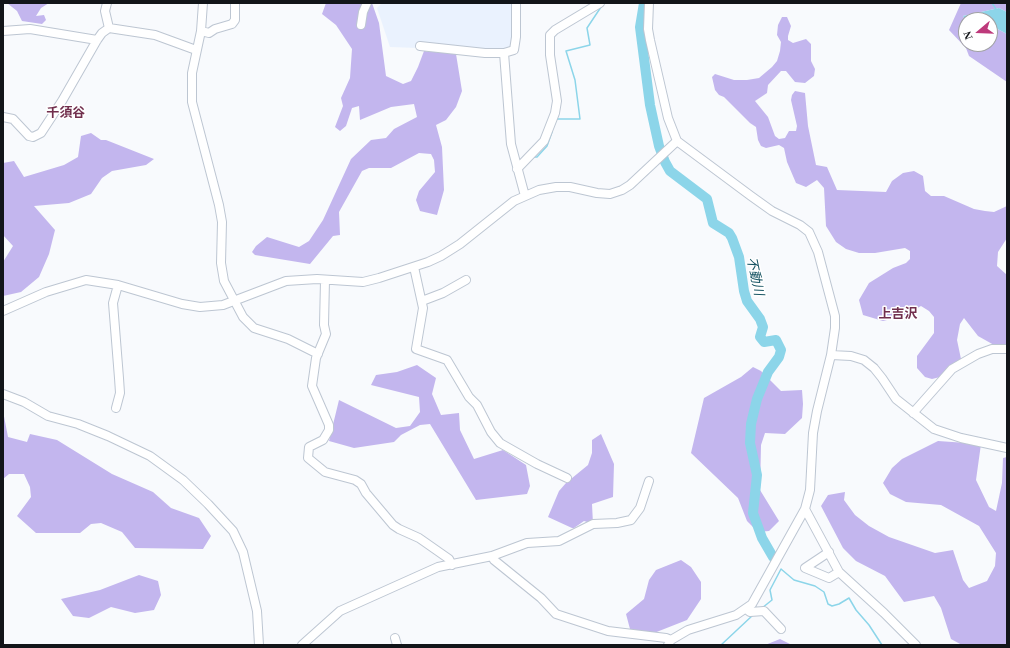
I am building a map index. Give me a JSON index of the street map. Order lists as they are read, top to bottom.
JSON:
{
  "districts": ["千須谷", "上吉沢"],
  "water": ["不動川"],
  "north": "left"
}
